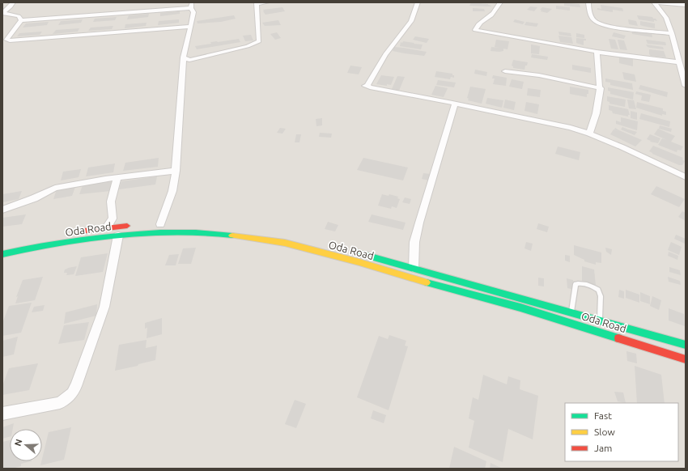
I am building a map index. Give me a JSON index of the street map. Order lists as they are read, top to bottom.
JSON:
{
  "streets": {
    "street": ["Oda Road"]
  },
  "legend": ["Fast", "Slow", "Jam"],
  "north": "left"
}
